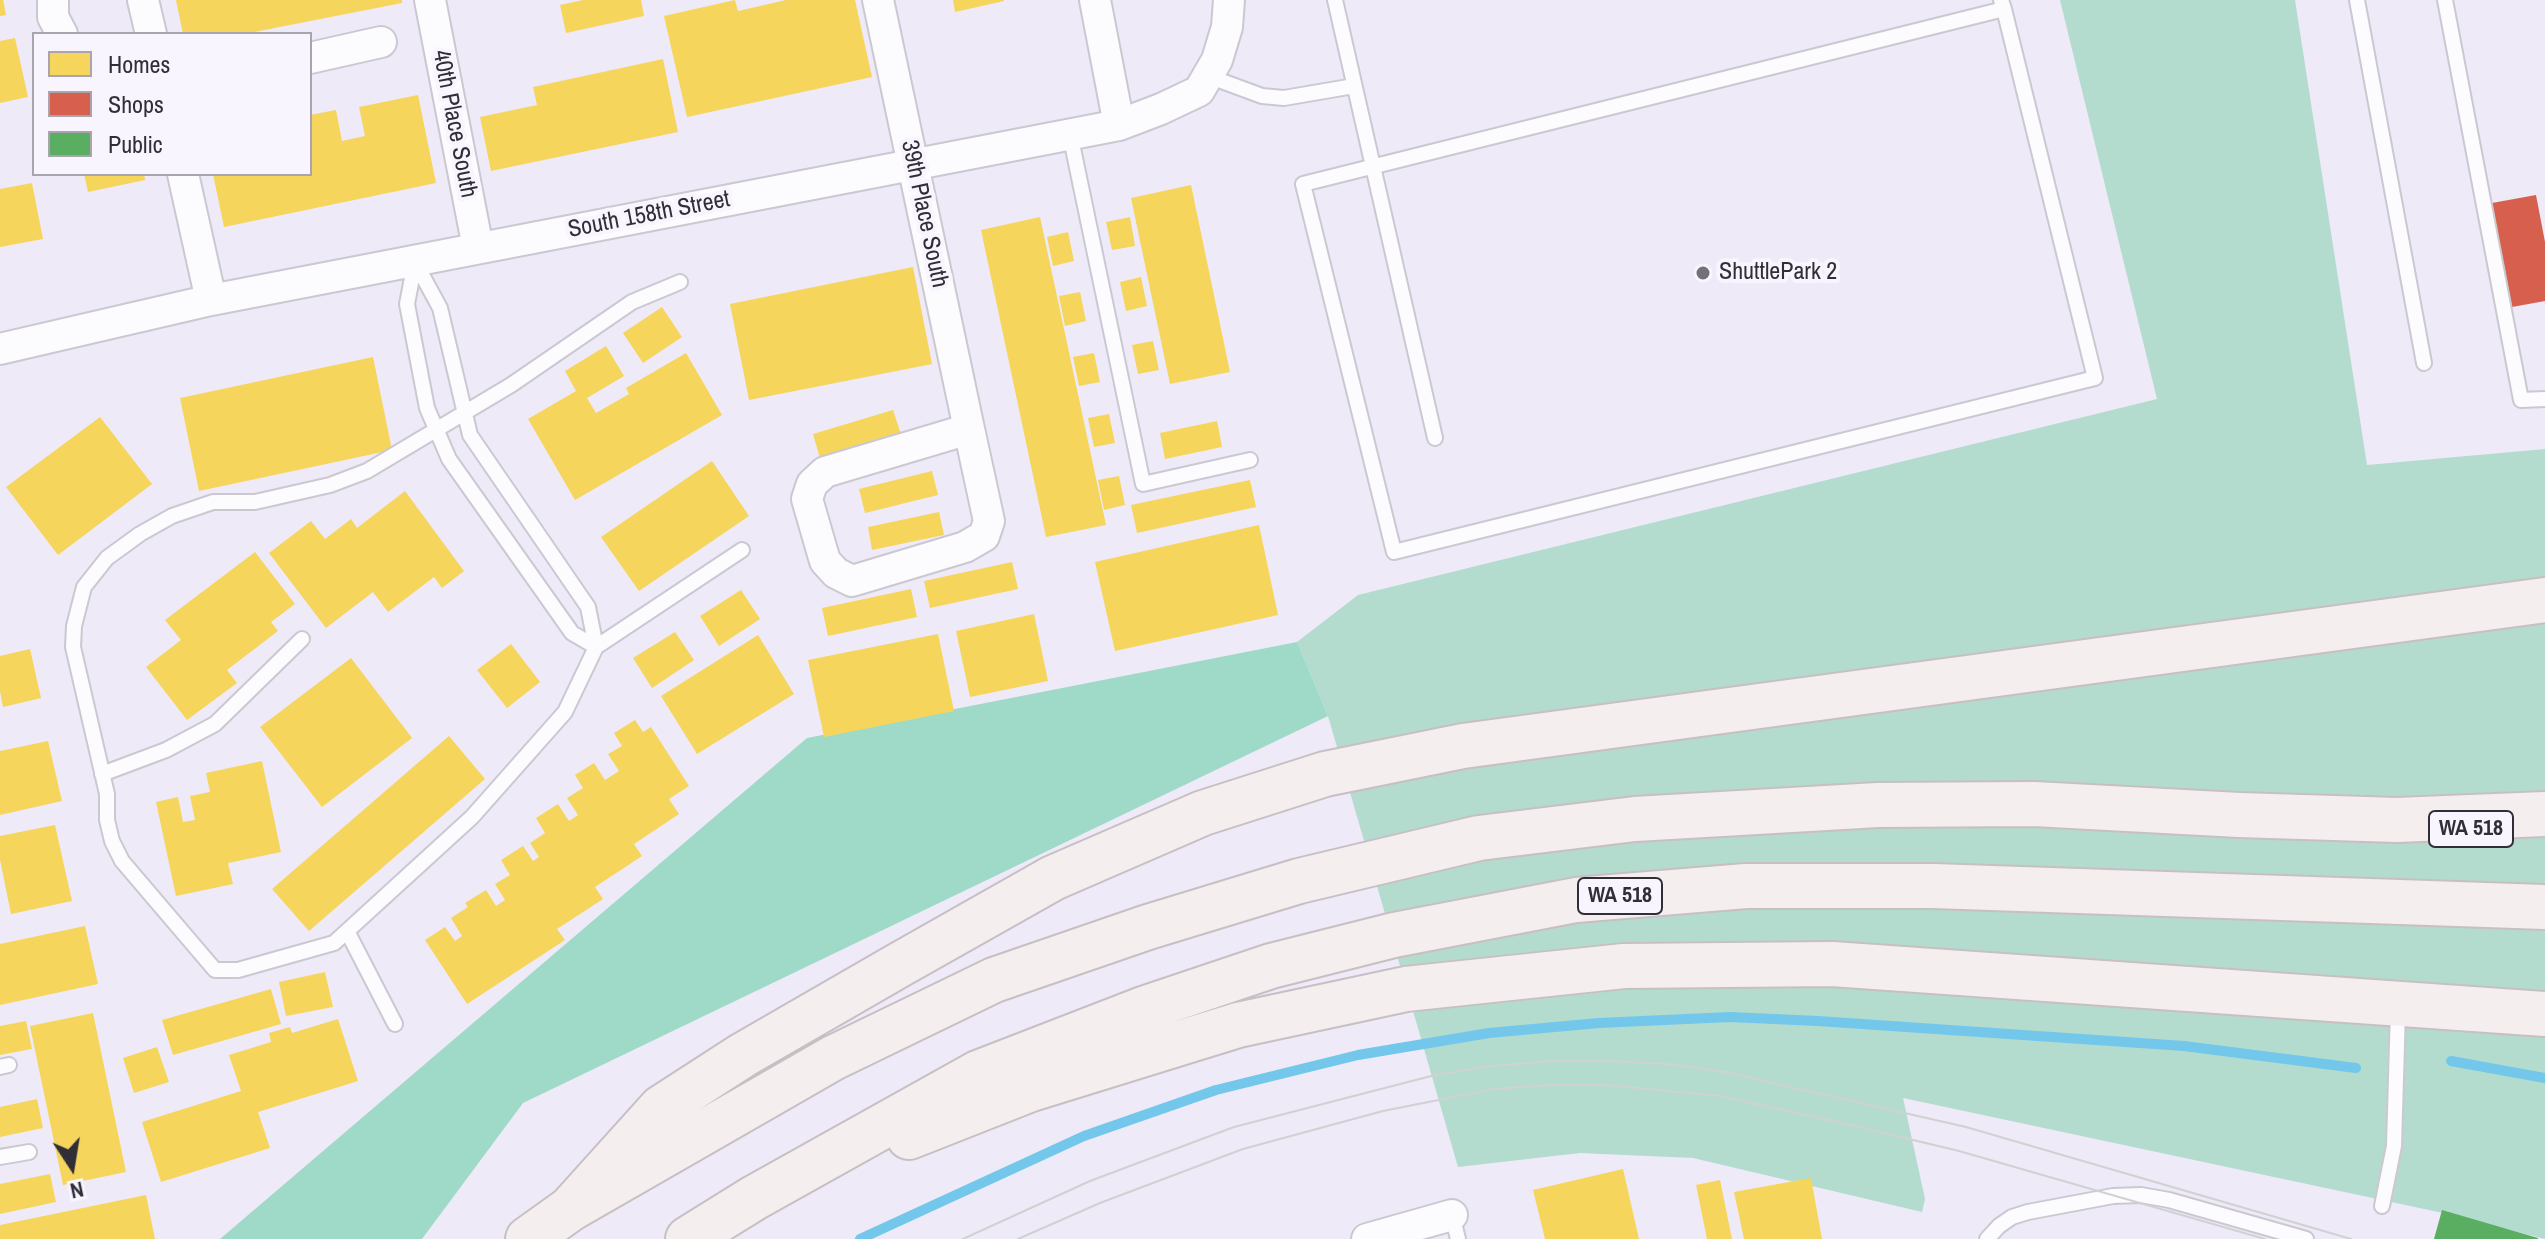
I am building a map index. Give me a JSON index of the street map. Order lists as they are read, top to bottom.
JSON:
{
  "streets": {
    "highway": ["WA 518"],
    "street": ["40th Place South", "39th Place South", "South 158th Street"]
  },
  "crossings": [
    ["40th Place South", "South 158th Street"],
    ["39th Place South", "South 158th Street"]
  ],
  "places": ["ShuttlePark 2"],
  "legend": ["Homes", "Shops", "Public"],
  "north": "bottom"
}
